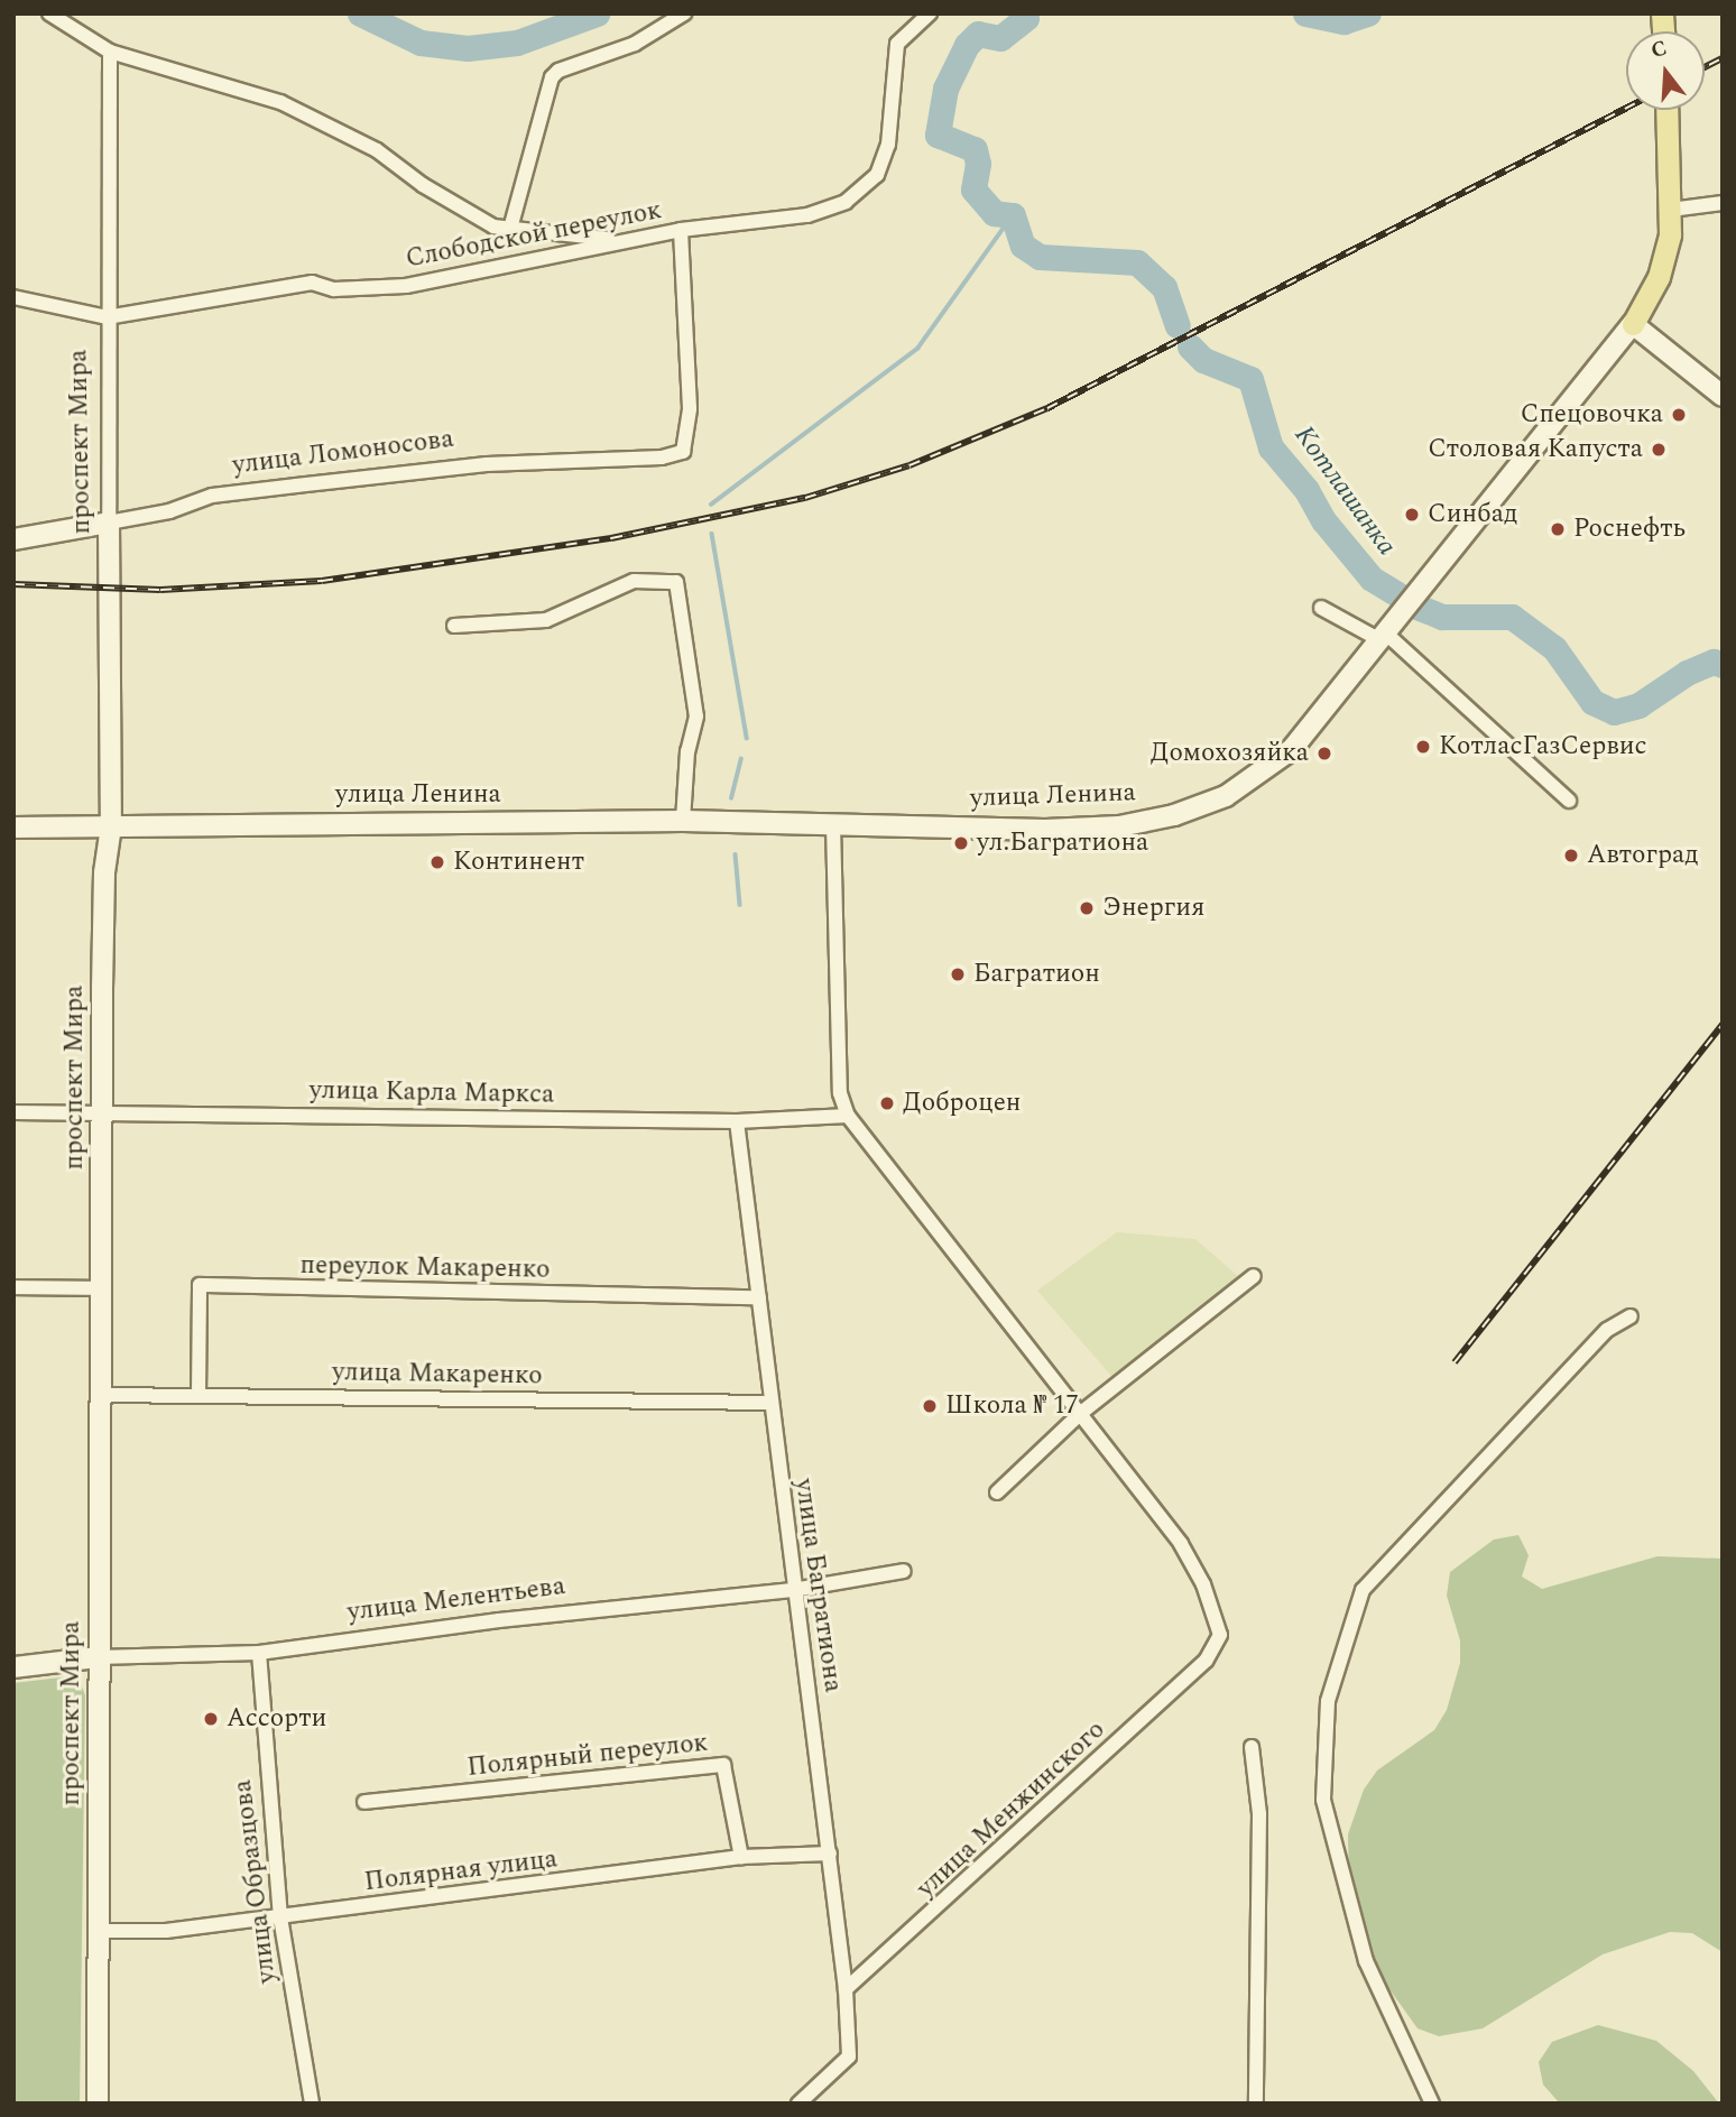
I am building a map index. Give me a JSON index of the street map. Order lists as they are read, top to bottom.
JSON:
{
  "streets": {
    "main road": [
      "проспект Мира",
      "улица Ломоносова",
      "улица Ленина",
      "улица Мелентьева"
    ],
    "street": [
      "Слободской переулок",
      "улица Карла Маркса",
      "переулок Макаренко",
      "улица Макаренко",
      "улица Багратиона",
      "Полярный переулок",
      "улица Менжинского",
      "Полярная улица",
      "улица Образцова"
    ]
  },
  "crossings": [
    ["Слободской переулок", "проспект Мира"],
    ["Слободской переулок", "улица Ломоносова"],
    ["проспект Мира", "улица Ломоносова"],
    ["проспект Мира", "улица Ленина"],
    ["проспект Мира", "улица Карла Маркса"],
    ["проспект Мира", "улица Макаренко"],
    ["проспект Мира", "улица Мелентьева"],
    ["проспект Мира", "Полярная улица"],
    ["улица Карла Маркса", "улица Багратиона"],
    ["переулок Макаренко", "улица Макаренко"],
    ["переулок Макаренко", "улица Багратиона"],
    ["улица Макаренко", "улица Багратиона"],
    ["улица Багратиона", "улица Мелентьева"],
    ["улица Багратиона", "улица Менжинского"],
    ["улица Багратиона", "Полярная улица"],
    ["улица Мелентьева", "улица Образцова"],
    ["Полярный переулок", "Полярная улица"],
    ["Полярная улица", "улица Образцова"]
  ],
  "water": ["Котлашанка"],
  "places": [
    "Спецовочка",
    "Столовая Капуста",
    "Синбад",
    "Роснефть",
    "КотласГазСервис",
    "Домохозяйка",
    "ул.Багратиона",
    "Автоград",
    "Континент",
    "Энергия",
    "Багратион",
    "Доброцен",
    "Школа № 17",
    "Ассорти"
  ],
  "north": "top"
}
